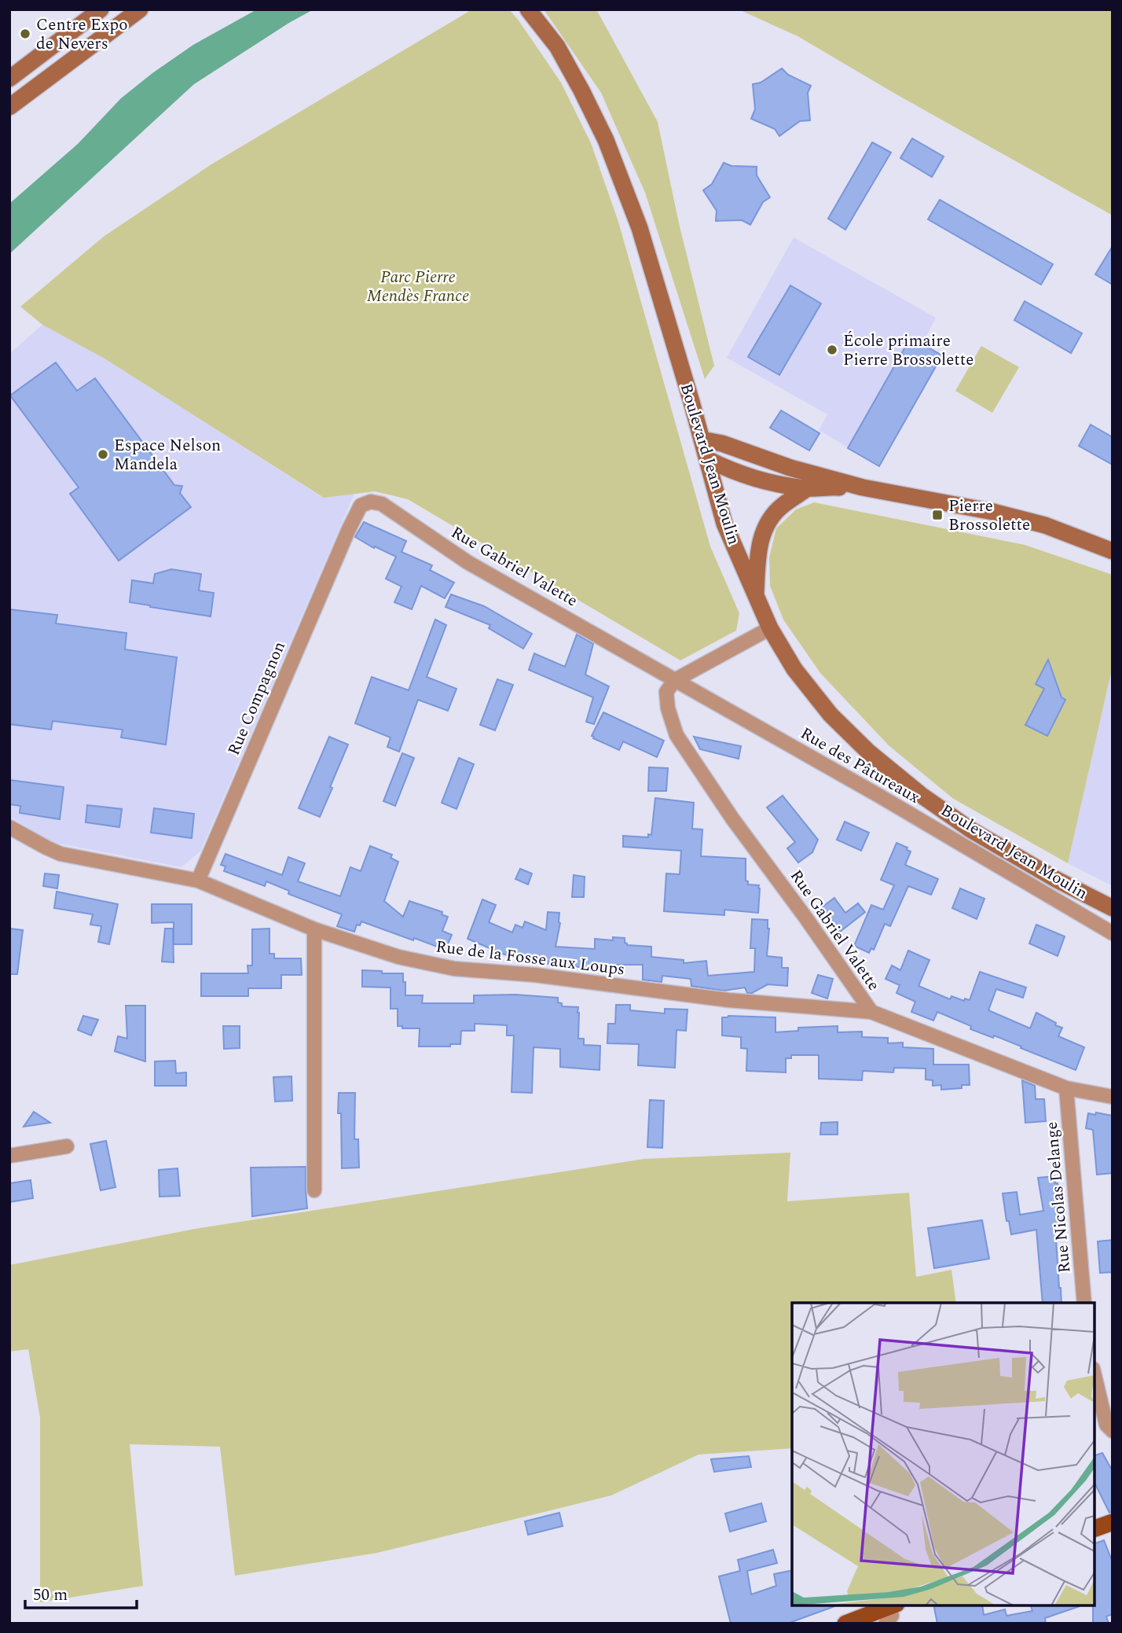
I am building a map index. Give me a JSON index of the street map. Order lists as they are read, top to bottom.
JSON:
{
  "streets": {
    "main road": ["Boulevard Jean Moulin"],
    "street": [
      "Rue Gabriel Valette",
      "Rue Compagnon",
      "Rue des Pâtureaux",
      "Rue de la Fosse aux Loups",
      "Rue Nicolas Delange"
    ]
  },
  "crossings": [
    ["Rue Gabriel Valette", "Rue Compagnon"],
    ["Rue Gabriel Valette", "Rue des Pâtureaux"],
    ["Rue Gabriel Valette", "Rue de la Fosse aux Loups"],
    ["Rue Gabriel Valette", "Rue Nicolas Delange"],
    ["Rue Compagnon", "Rue de la Fosse aux Loups"]
  ],
  "parks": ["Parc Pierre Mendès France"],
  "places": {
    "other": ["Centre Expo de Nevers", "École primaire Pierre Brossolette", "Espace Nelson Mandela"],
    "transit": ["Pierre Brossolette"]
  },
  "scale_bar": "50 m"
}
